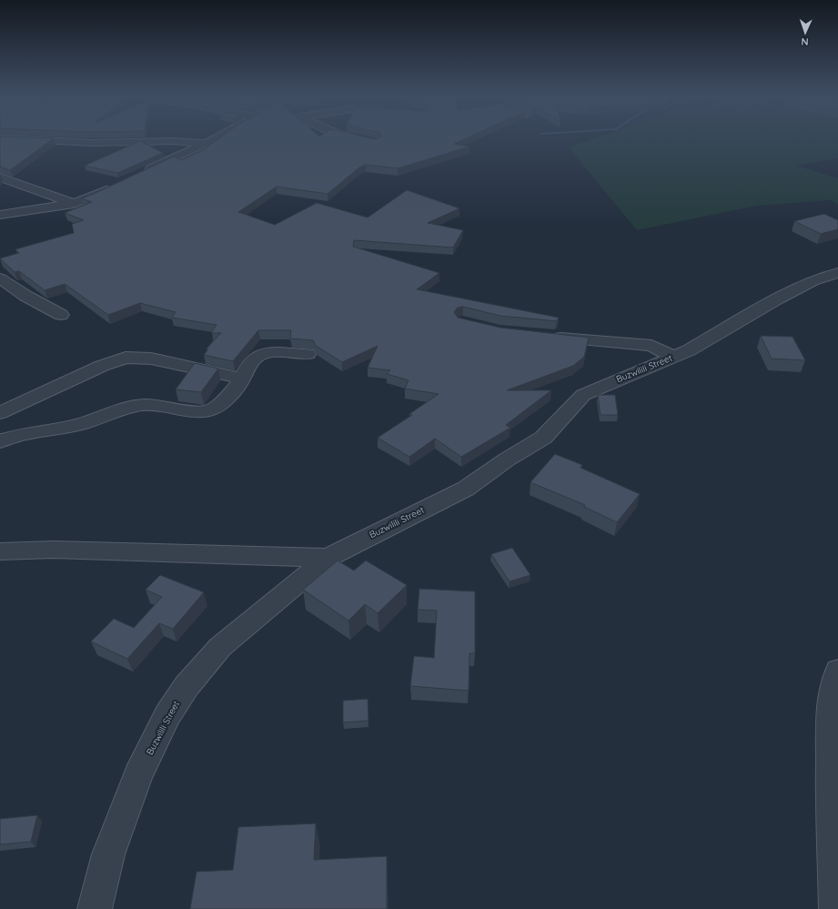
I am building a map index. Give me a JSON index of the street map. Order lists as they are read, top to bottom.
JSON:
{
  "streets": {
    "street": ["Buzwilili Street"]
  },
  "north": "bottom"
}
